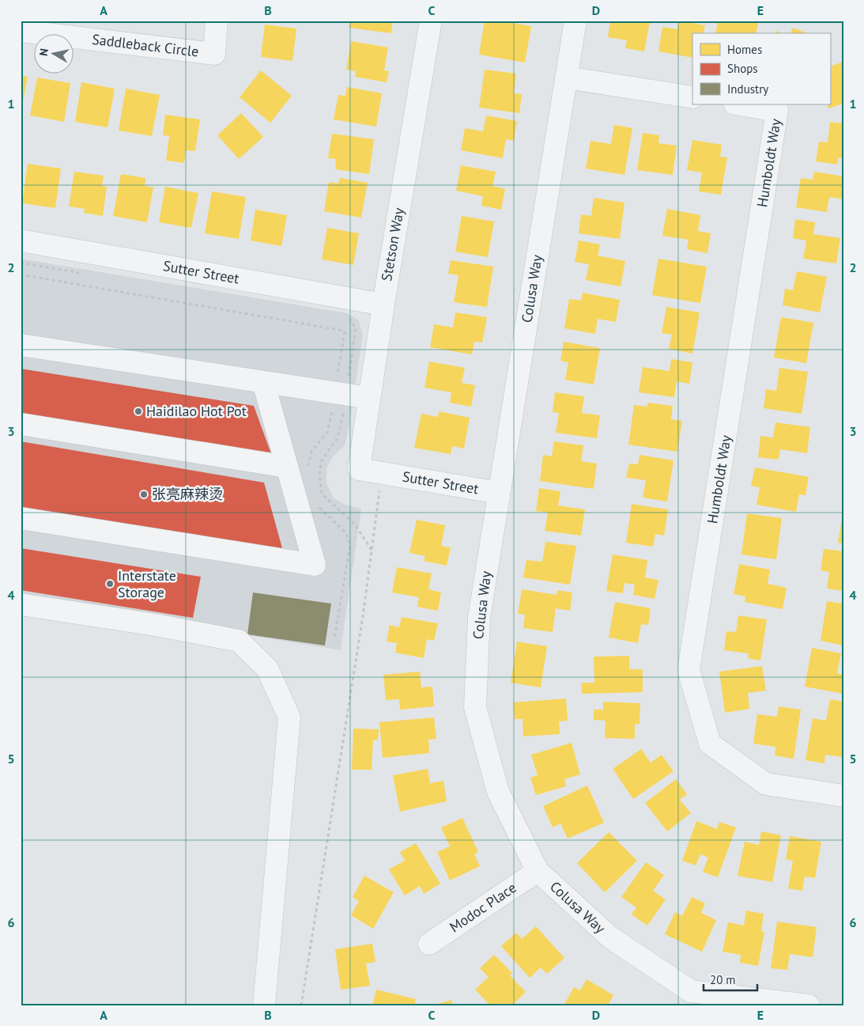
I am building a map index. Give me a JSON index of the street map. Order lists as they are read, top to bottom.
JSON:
{
  "streets": {
    "street": [
      "Saddleback Circle",
      "Humboldt Way",
      "Stetson Way",
      "Sutter Street",
      "Colusa Way",
      "Modoc Place"
    ]
  },
  "crossings": [
    ["Stetson Way", "Sutter Street"],
    ["Sutter Street", "Colusa Way"],
    ["Colusa Way", "Modoc Place"]
  ],
  "places": ["Haidilao Hot Pot", "张亮麻辣烫", "Interstate Storage"],
  "legend": ["Homes", "Shops", "Industry"],
  "scale_bar": "20 m",
  "north": "left",
  "grid": {
    "columns": [
      "A",
      "B",
      "C",
      "D",
      "E"
    ],
    "rows": [
      "1",
      "2",
      "3",
      "4",
      "5",
      "6"
    ]
  }
}
